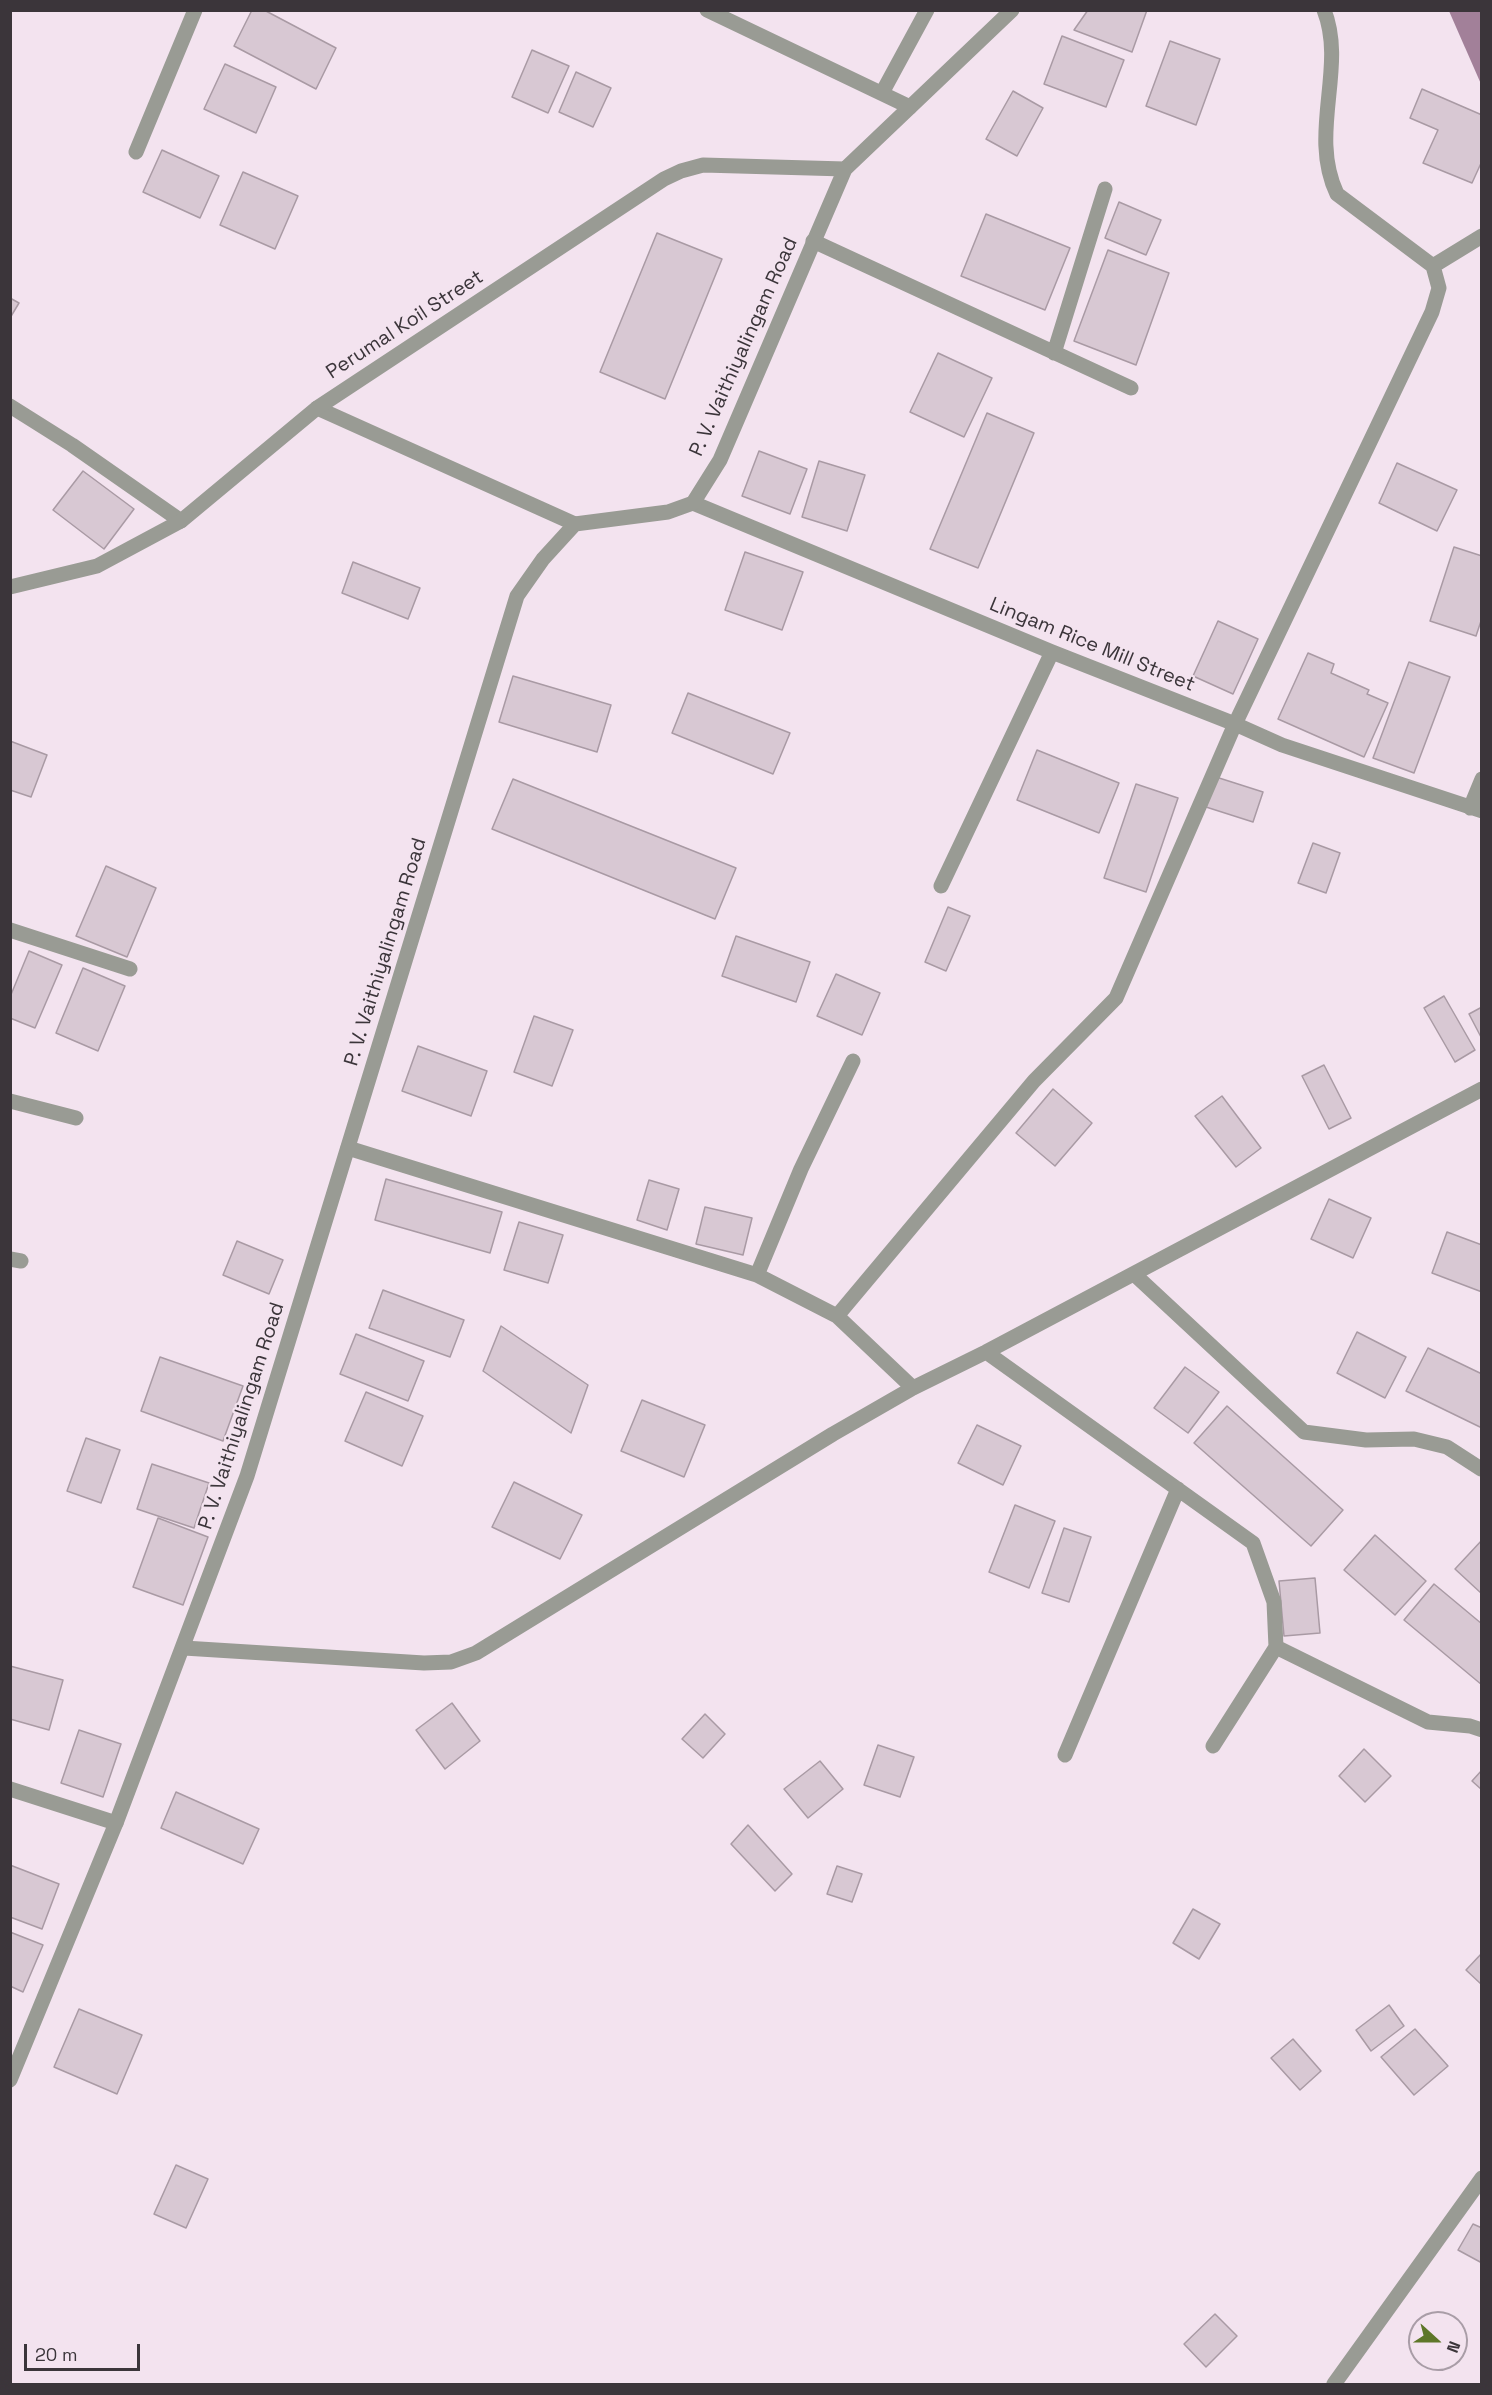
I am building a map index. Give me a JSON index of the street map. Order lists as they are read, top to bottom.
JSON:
{
  "streets": {
    "street": ["Perumal Koil Street", "P. V. Vaithiyalingam Road", "Lingam Rice Mill Street"]
  },
  "crossings": [
    ["Perumal Koil Street", "P. V. Vaithiyalingam Road"],
    ["P. V. Vaithiyalingam Road", "Lingam Rice Mill Street"]
  ],
  "scale_bar": "20 m",
  "north": "right"
}
